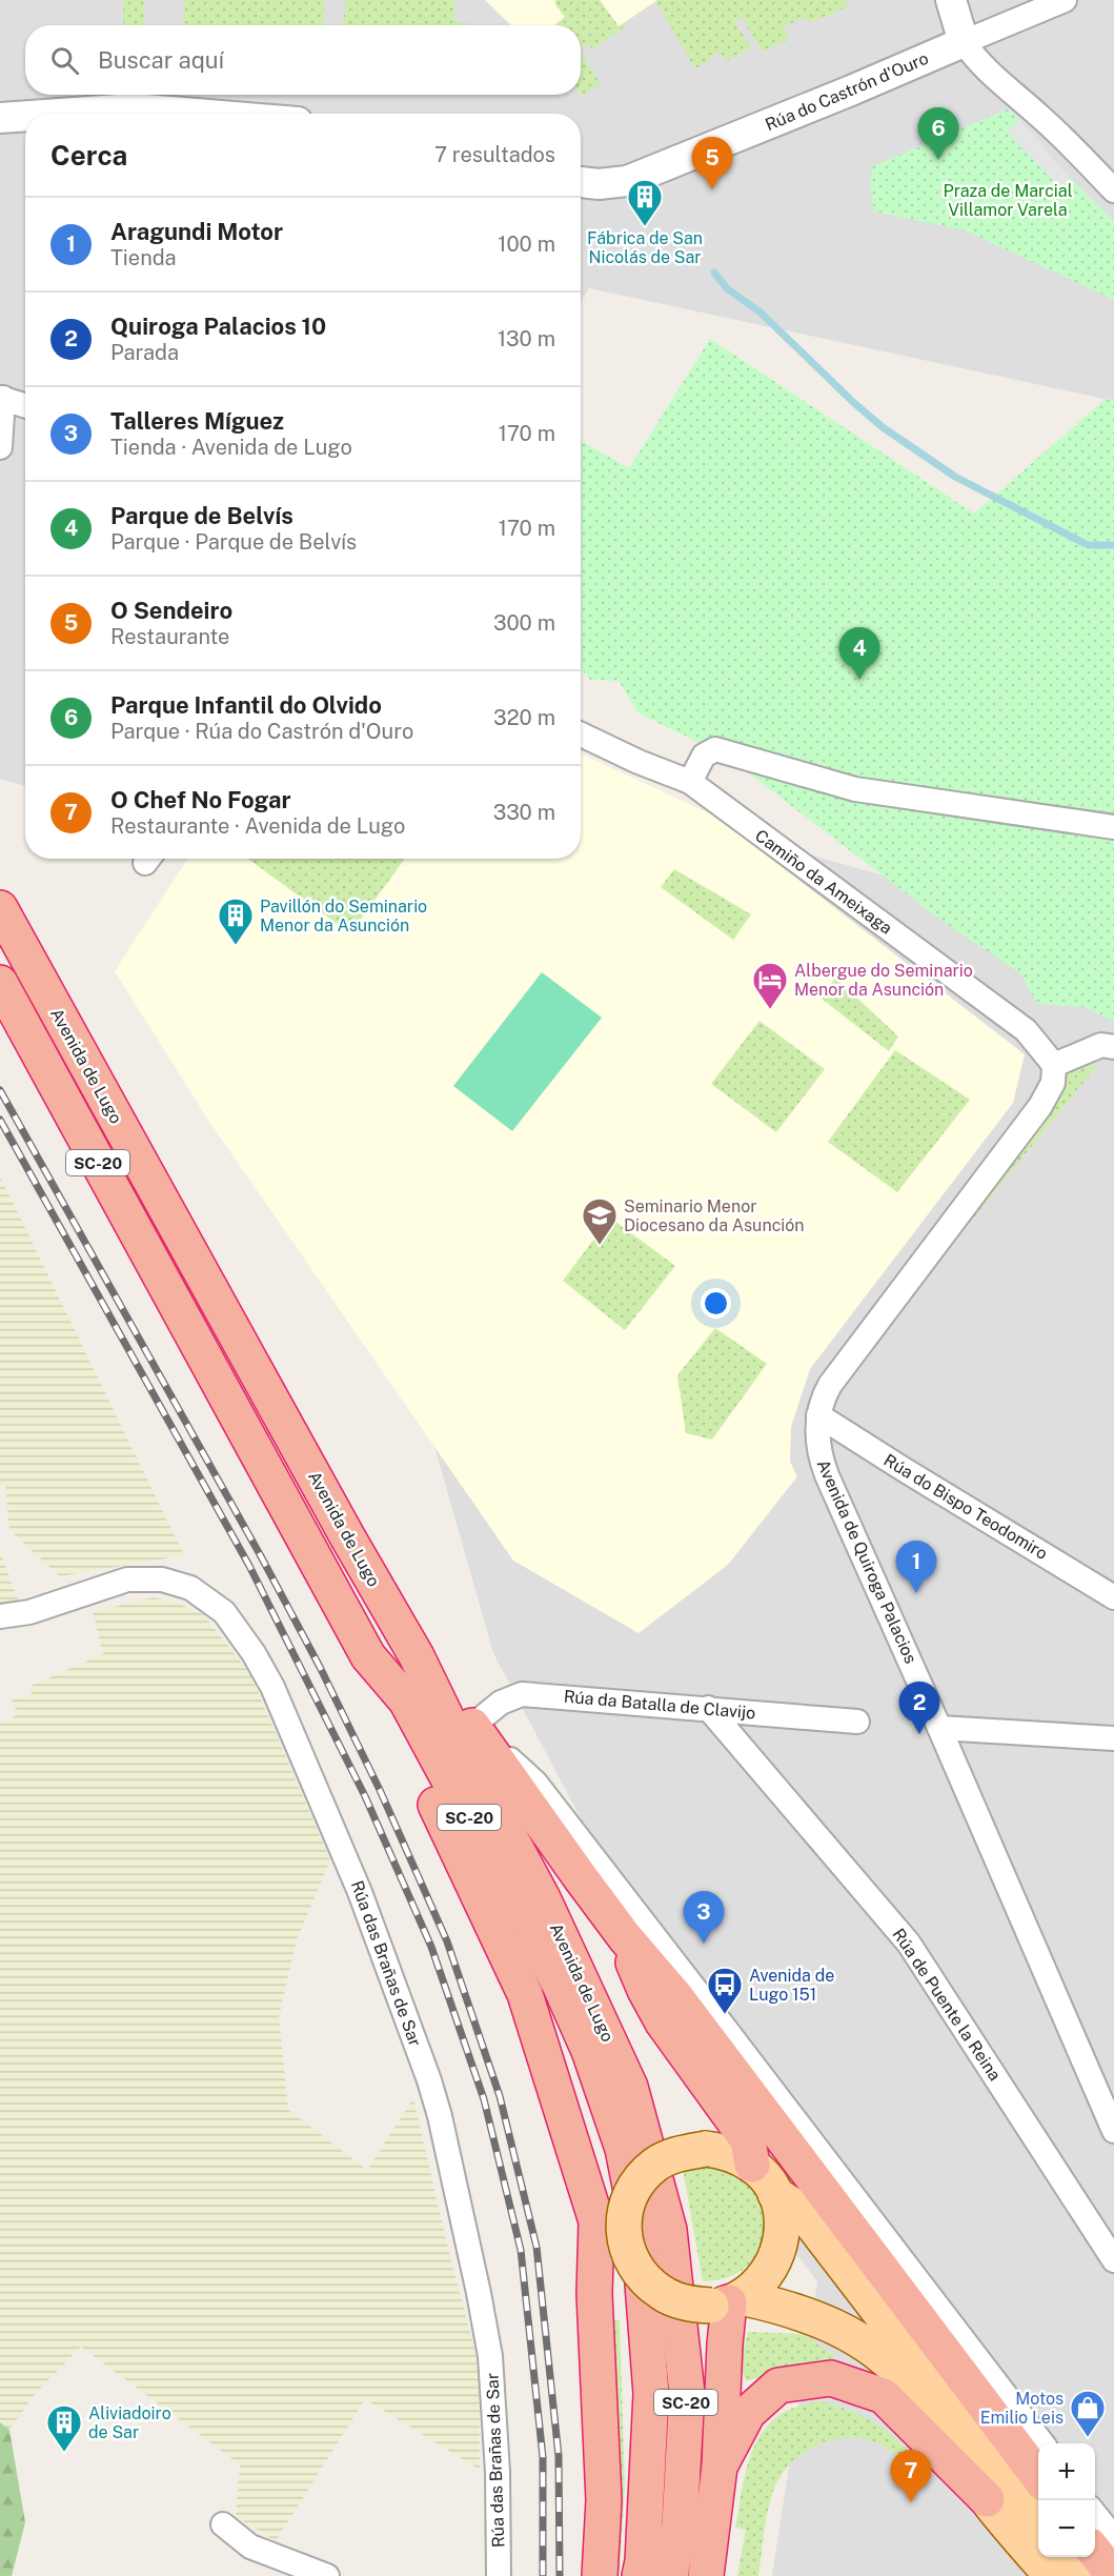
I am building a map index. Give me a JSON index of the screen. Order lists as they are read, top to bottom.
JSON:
{
  "streets": {
    "highway": ["Avenida de Lugo", "SC-20"],
    "street": [
      "Rúa do Castrón d'Ouro",
      "Camiño da Ameixaga",
      "Rúa do Bispo Teodomiro",
      "Avenida de Quiroga Palacios",
      "Rúa da Batalla de Clavijo",
      "Rúa das Brañas de Sar",
      "Rúa de Puente la Reina"
    ]
  },
  "crossings": [
    ["Camiño da Ameixaga", "Avenida de Quiroga Palacios"],
    ["Avenida de Lugo", "SC-20"],
    ["Rúa do Bispo Teodomiro", "Avenida de Quiroga Palacios"],
    ["Rúa da Batalla de Clavijo", "Rúa de Puente la Reina"]
  ],
  "parks": ["Praza de Marcial Villamor Varela"],
  "places": {
    "building": ["Fábrica de San Nicolás de Sar", "Pavillón do Seminario Menor da Asunción", "Aliviadoiro de Sar"],
    "hotel": ["Albergue do Seminario Menor da Asunción"],
    "school or university": ["Seminario Menor Diocesano da Asunción"],
    "bus stop": ["Avenida de Lugo 151"],
    "shop": ["Motos Emilio Leis"]
  },
  "page": {
    "search": "Buscar aquí",
    "pins": [
      "6",
      "5",
      "4",
      "1",
      "2",
      "3",
      "7"
    ],
    "heading": ["Cerca", "7 resultados"],
    "list": [
      {
        "mark": "1",
        "name": "Aragundi Motor",
        "note": "Tienda",
        "value": "100 m"
      },
      {
        "mark": "2",
        "name": "Quiroga Palacios 10",
        "note": "Parada",
        "value": "130 m"
      },
      {
        "mark": "3",
        "name": "Talleres Míguez",
        "note": "Tienda · Avenida de Lugo",
        "value": "170 m"
      },
      {
        "mark": "4",
        "name": "Parque de Belvís",
        "note": "Parque · Parque de Belvís",
        "value": "170 m"
      },
      {
        "mark": "5",
        "name": "O Sendeiro",
        "note": "Restaurante",
        "value": "300 m"
      },
      {
        "mark": "6",
        "name": "Parque Infantil do Olvido",
        "note": "Parque · Rúa do Castrón d'Ouro",
        "value": "320 m"
      },
      {
        "mark": "7",
        "name": "O Chef No Fogar",
        "note": "Restaurante · Avenida de Lugo",
        "value": "330 m"
      }
    ],
    "map_buttons": ["+", "−"]
  }
}
